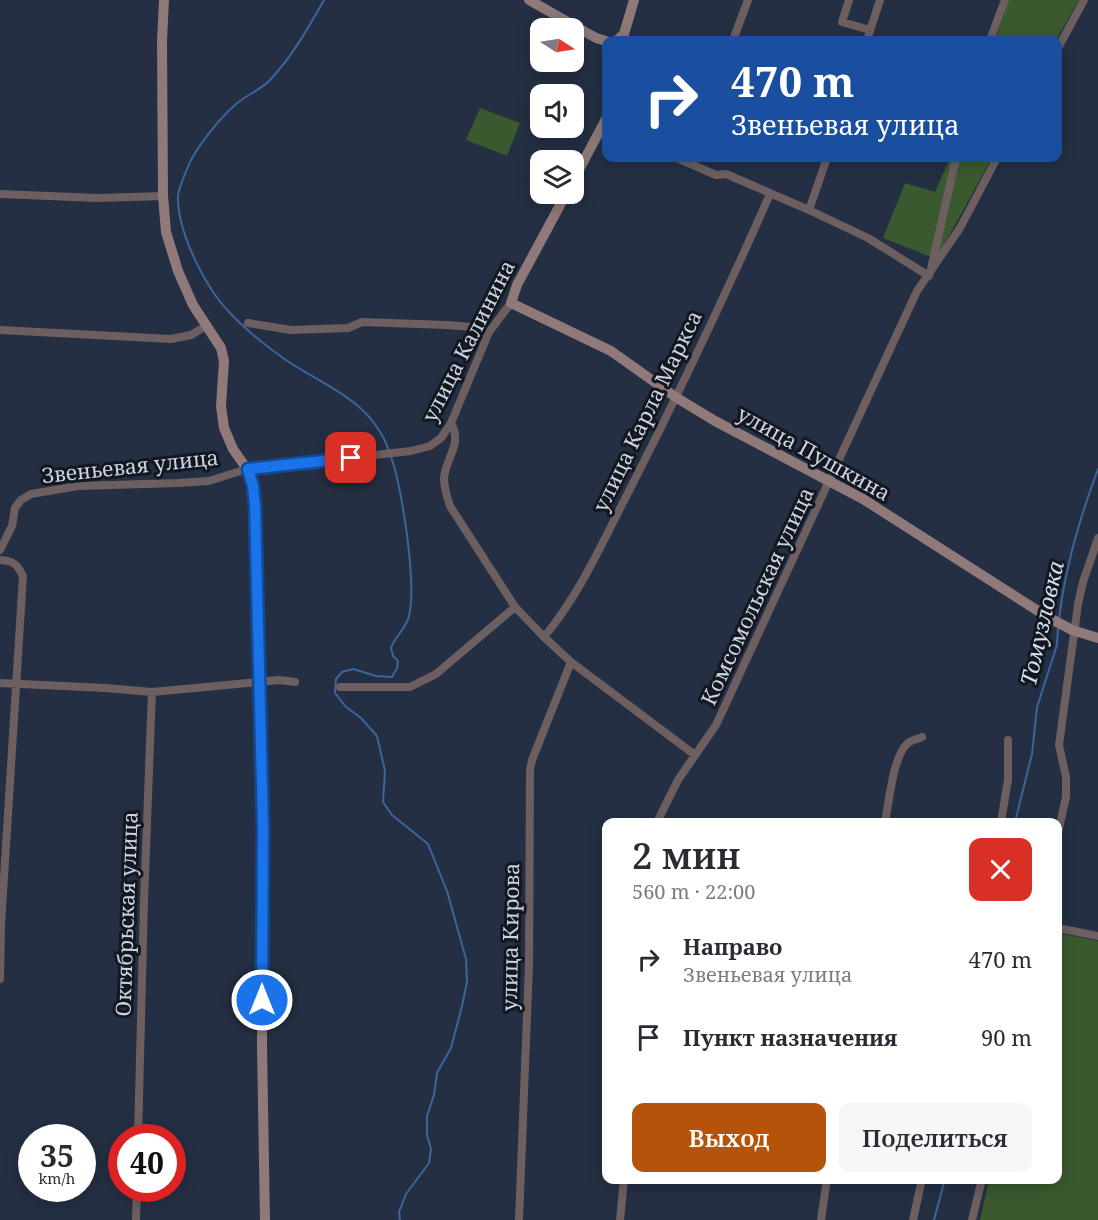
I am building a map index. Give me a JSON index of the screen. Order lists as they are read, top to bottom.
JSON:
{
  "streets": {
    "street": [
      "улица Калинина",
      "улица Карла Маркса",
      "улица Пушкина",
      "Звеньевая улица",
      "Комсомольская улица",
      "Октябрьская улица",
      "улица Кирова"
    ]
  },
  "crossings": [
    ["улица Калинина", "улица Пушкина"],
    ["улица Калинина", "Звеньевая улица"],
    ["улица Карла Маркса", "улица Пушкина"],
    ["улица Пушкина", "Комсомольская улица"]
  ],
  "water": ["Томузловка"],
  "north": "right",
  "page": {
    "turn": ["470 m", "Звеньевая улица"],
    "heading": ["2 мин", "560 m · 22:00"],
    "list": [
      {
        "name": "Направо",
        "note": "Звеньевая улица",
        "value": "470 m"
      },
      {
        "name": "Пункт назначения",
        "value": "90 m"
      }
    ],
    "buttons": ["Выход", "Поделиться"],
    "speed": "35 km/h",
    "limit": "40"
  }
}
